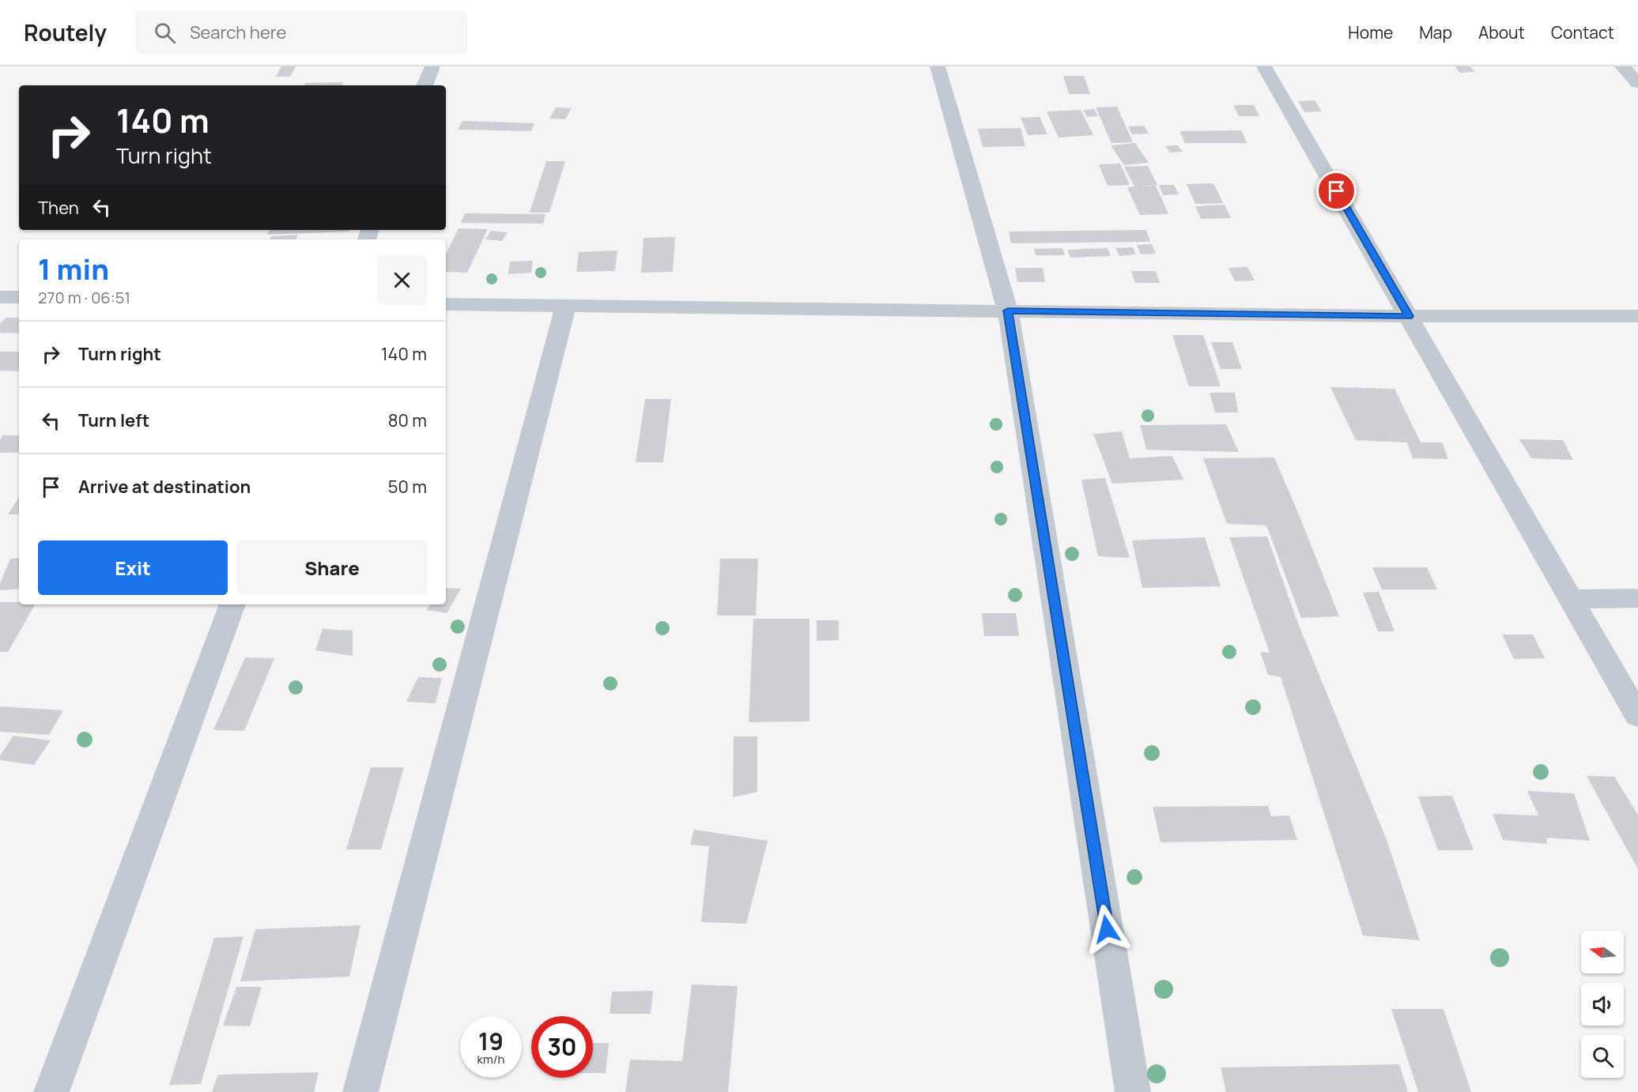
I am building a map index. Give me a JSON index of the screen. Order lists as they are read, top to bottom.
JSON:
{
  "north": "left",
  "page": {
    "header": "Routely",
    "search": "Search here",
    "nav": [
      "Home",
      "Map",
      "About",
      "Contact"
    ],
    "turn": ["140 m", "Turn right"],
    "then": "Then",
    "heading": ["1 min", "270 m · 06:51"],
    "list": [
      {
        "name": "Turn right",
        "value": "140 m"
      },
      {
        "name": "Turn left",
        "value": "80 m"
      },
      {
        "name": "Arrive at destination",
        "value": "50 m"
      }
    ],
    "buttons": ["Exit", "Share"],
    "speed": "19 km/h",
    "limit": "30"
  }
}
